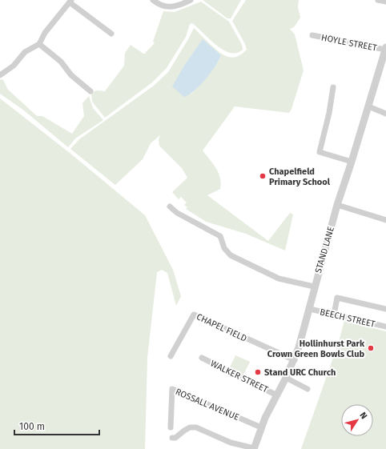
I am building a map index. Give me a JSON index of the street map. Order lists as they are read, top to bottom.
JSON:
{
  "streets": {
    "street": [
      "HOYLE STREET",
      "STAND LANE",
      "BEECH STREET",
      "CHAPEL FIELD",
      "WALKER STREET",
      "ROSSALL AVENUE"
    ]
  },
  "crossings": [
    ["HOYLE STREET", "STAND LANE"],
    ["STAND LANE", "BEECH STREET"],
    ["STAND LANE", "CHAPEL FIELD"],
    ["STAND LANE", "WALKER STREET"],
    ["STAND LANE", "ROSSALL AVENUE"]
  ],
  "places": ["Chapelfield Primary School", "Hollinhurst Park Crown Green Bowls Club", "Stand URC Church"],
  "scale_bar": "100 m",
  "north": "top right"
}
